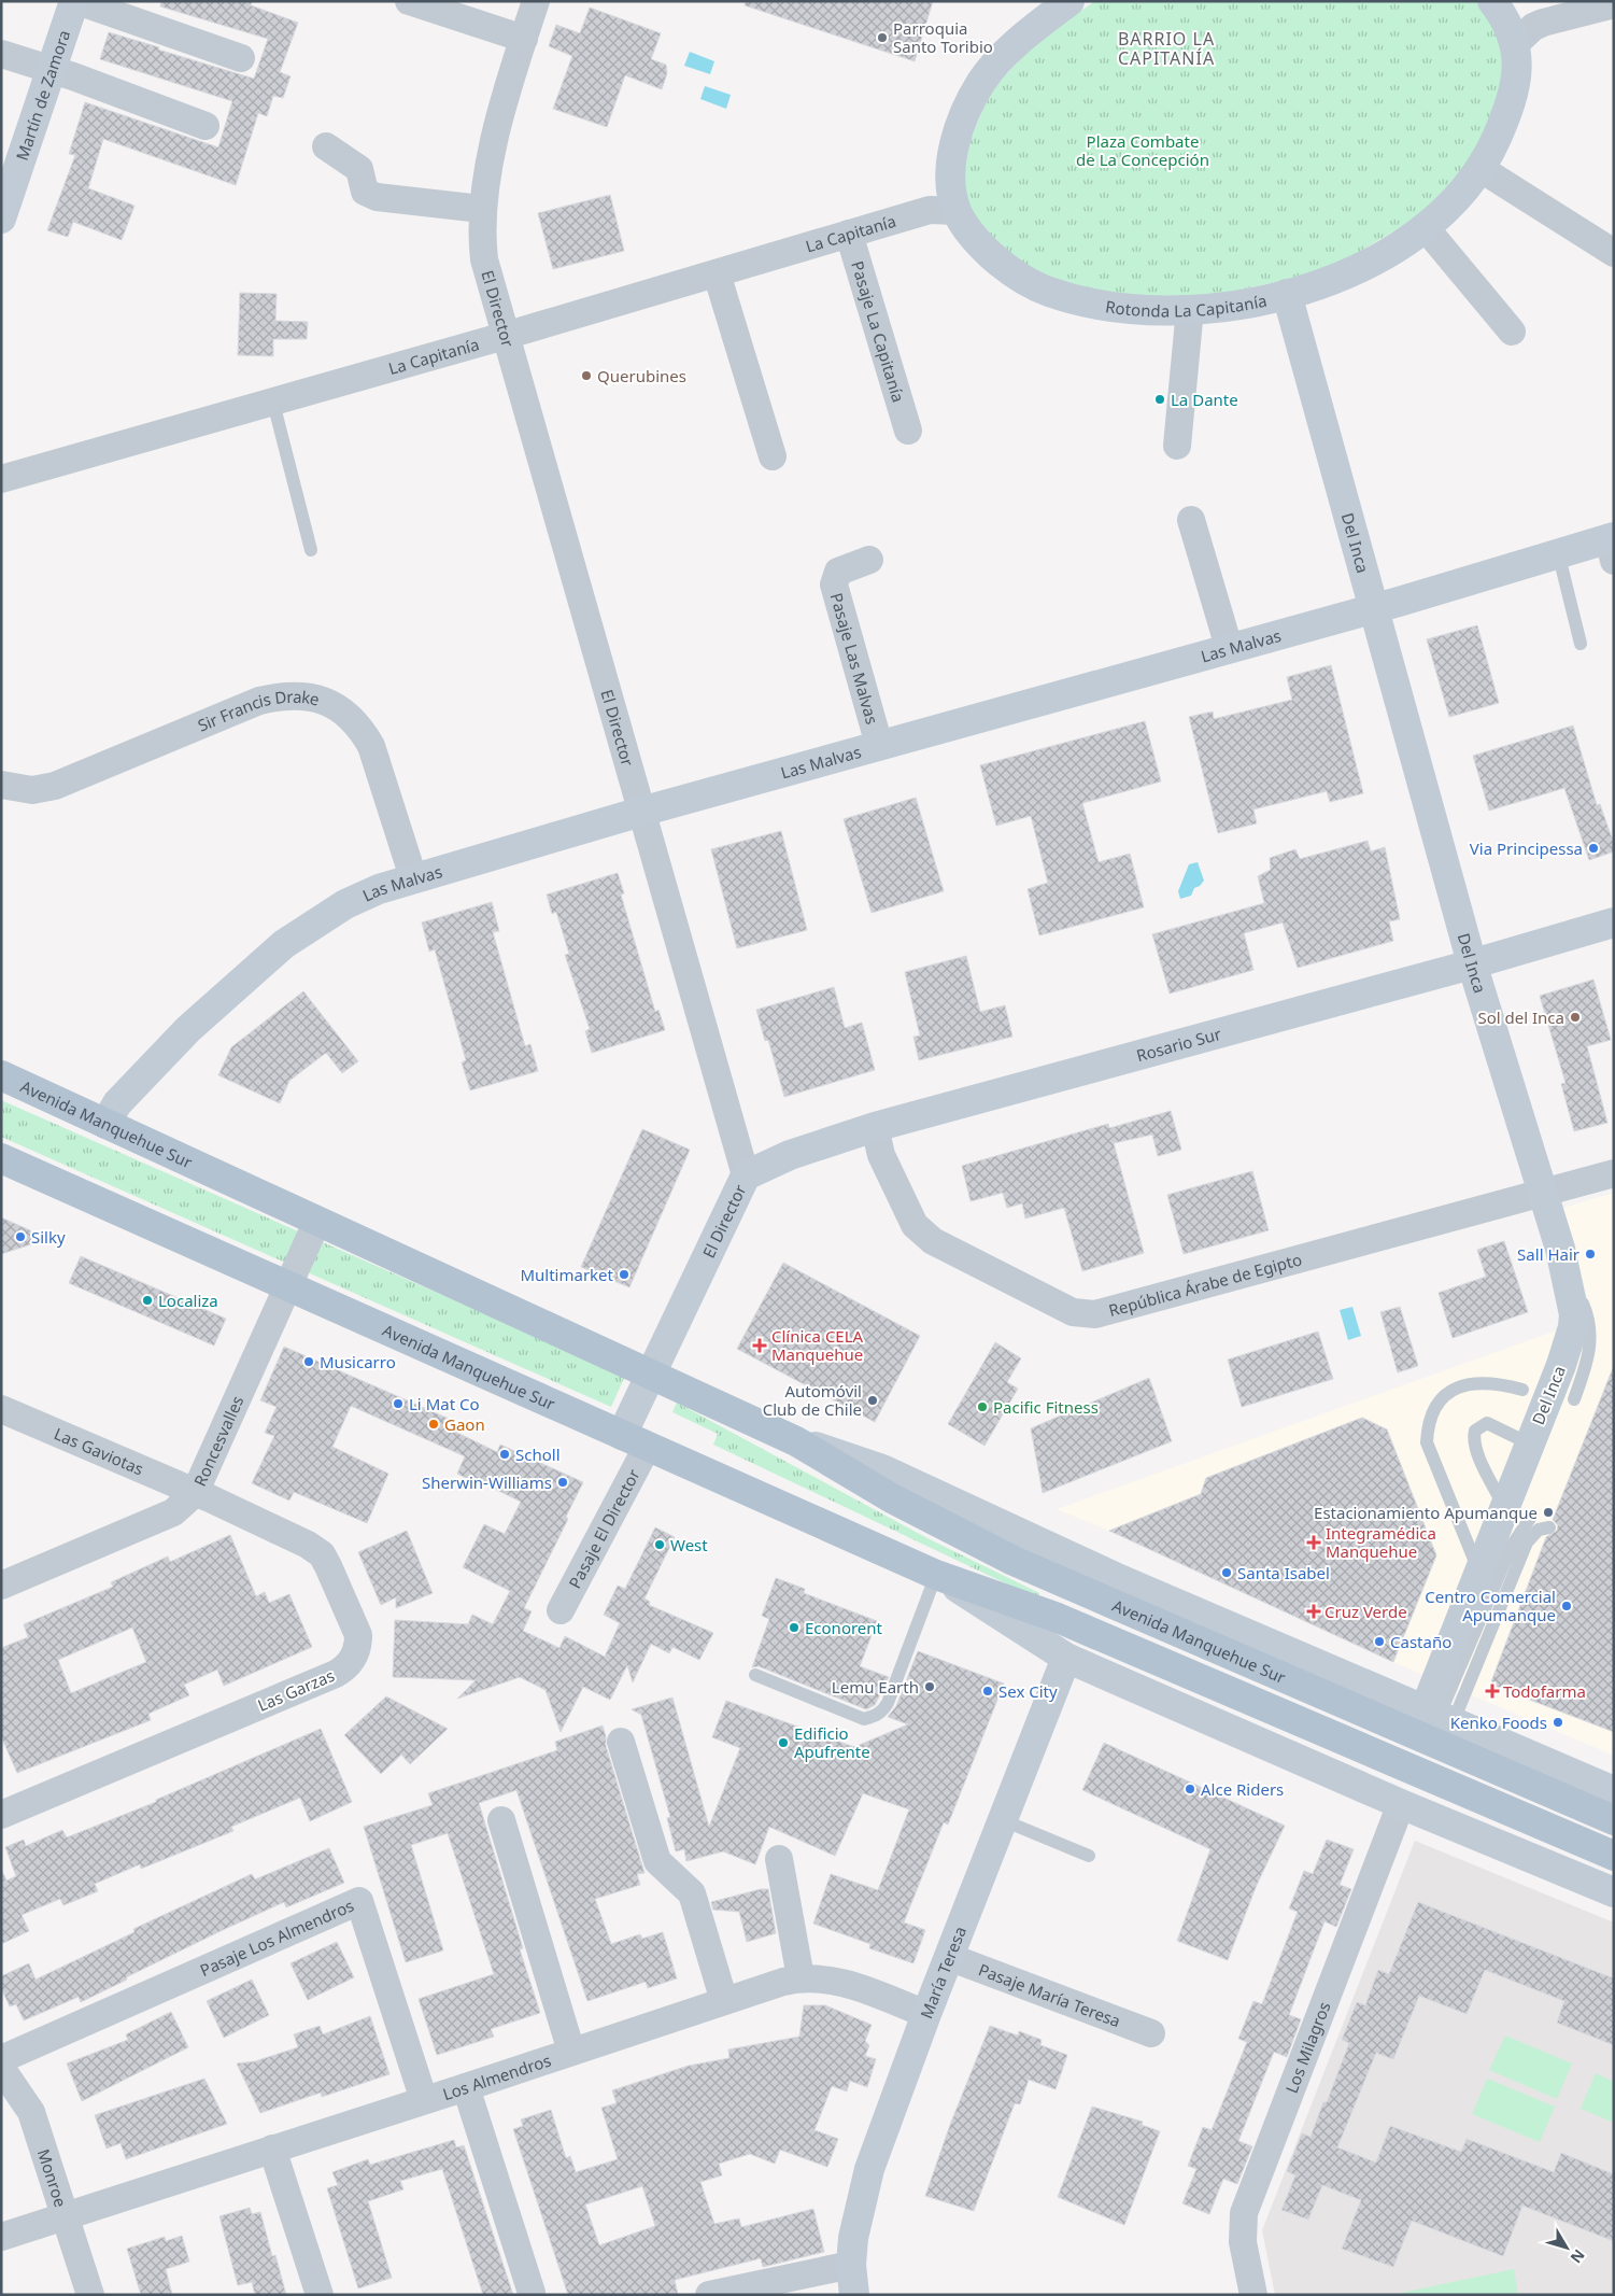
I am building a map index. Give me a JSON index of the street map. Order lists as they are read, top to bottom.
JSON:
{
  "streets": {
    "main road": ["Avenida Manquehue Sur"],
    "street": [
      "Martín de Zamora",
      "La Capitanía",
      "Rotonda La Capitanía",
      "El Director",
      "Pasaje La Capitanía",
      "Del Inca",
      "Las Malvas",
      "Pasaje Las Malvas",
      "Sir Francis Drake",
      "Rosario Sur",
      "República Árabe de Egipto",
      "Roncesvalles",
      "Las Gaviotas",
      "Pasaje El Director",
      "Las Garzas",
      "Pasaje Los Almendros",
      "María Teresa",
      "Pasaje María Teresa",
      "Los Milagros",
      "Los Almendros",
      "Monroe"
    ]
  },
  "crossings": [
    ["La Capitanía", "Rotonda La Capitanía"],
    ["La Capitanía", "El Director"],
    ["La Capitanía", "Pasaje La Capitanía"],
    ["Rotonda La Capitanía", "Del Inca"],
    ["El Director", "Las Malvas"],
    ["El Director", "Rosario Sur"],
    ["El Director", "Avenida Manquehue Sur"],
    ["El Director", "Pasaje El Director"],
    ["Del Inca", "Las Malvas"],
    ["Del Inca", "Rosario Sur"],
    ["Del Inca", "Avenida Manquehue Sur"],
    ["Del Inca", "República Árabe de Egipto"],
    ["Las Malvas", "Pasaje Las Malvas"],
    ["Las Malvas", "Sir Francis Drake"],
    ["Las Malvas", "Avenida Manquehue Sur"],
    ["Rosario Sur", "República Árabe de Egipto"],
    ["Avenida Manquehue Sur", "Roncesvalles"],
    ["Avenida Manquehue Sur", "Pasaje El Director"],
    ["Avenida Manquehue Sur", "María Teresa"],
    ["Avenida Manquehue Sur", "Los Milagros"],
    ["Roncesvalles", "Las Gaviotas"],
    ["Roncesvalles", "Las Garzas"],
    ["Las Gaviotas", "Las Garzas"],
    ["Pasaje Los Almendros", "Los Almendros"],
    ["María Teresa", "Pasaje María Teresa"],
    ["María Teresa", "Los Almendros"],
    ["Los Almendros", "Monroe"]
  ],
  "districts": ["BARRIO LA CAPITANÍA"],
  "parks": ["Plaza Combate de La Concepción"],
  "places": {
    "other": [
      "Parroquia Santo Toribio",
      "Querubines",
      "La Dante",
      "Via Principessa",
      "Sol del Inca",
      "Silky",
      "Sall Hair",
      "Multimarket",
      "Localiza",
      "Musicarro",
      "Automóvil Club de Chile",
      "Li Mat Co",
      "Pacific Fitness",
      "Gaon",
      "Scholl",
      "Sherwin-Williams",
      "Estacionamiento Apumanque",
      "West",
      "Santa Isabel",
      "Centro Comercial Apumanque",
      "Econorent",
      "Castaño",
      "Lemu Earth",
      "Sex City",
      "Kenko Foods",
      "Edificio Apufrente",
      "Alce Riders"
    ],
    "health": [
      "Clínica CELA Manquehue",
      "Integramédica Manquehue",
      "Cruz Verde",
      "Todofarma"
    ]
  },
  "north": "bottom right"
}
